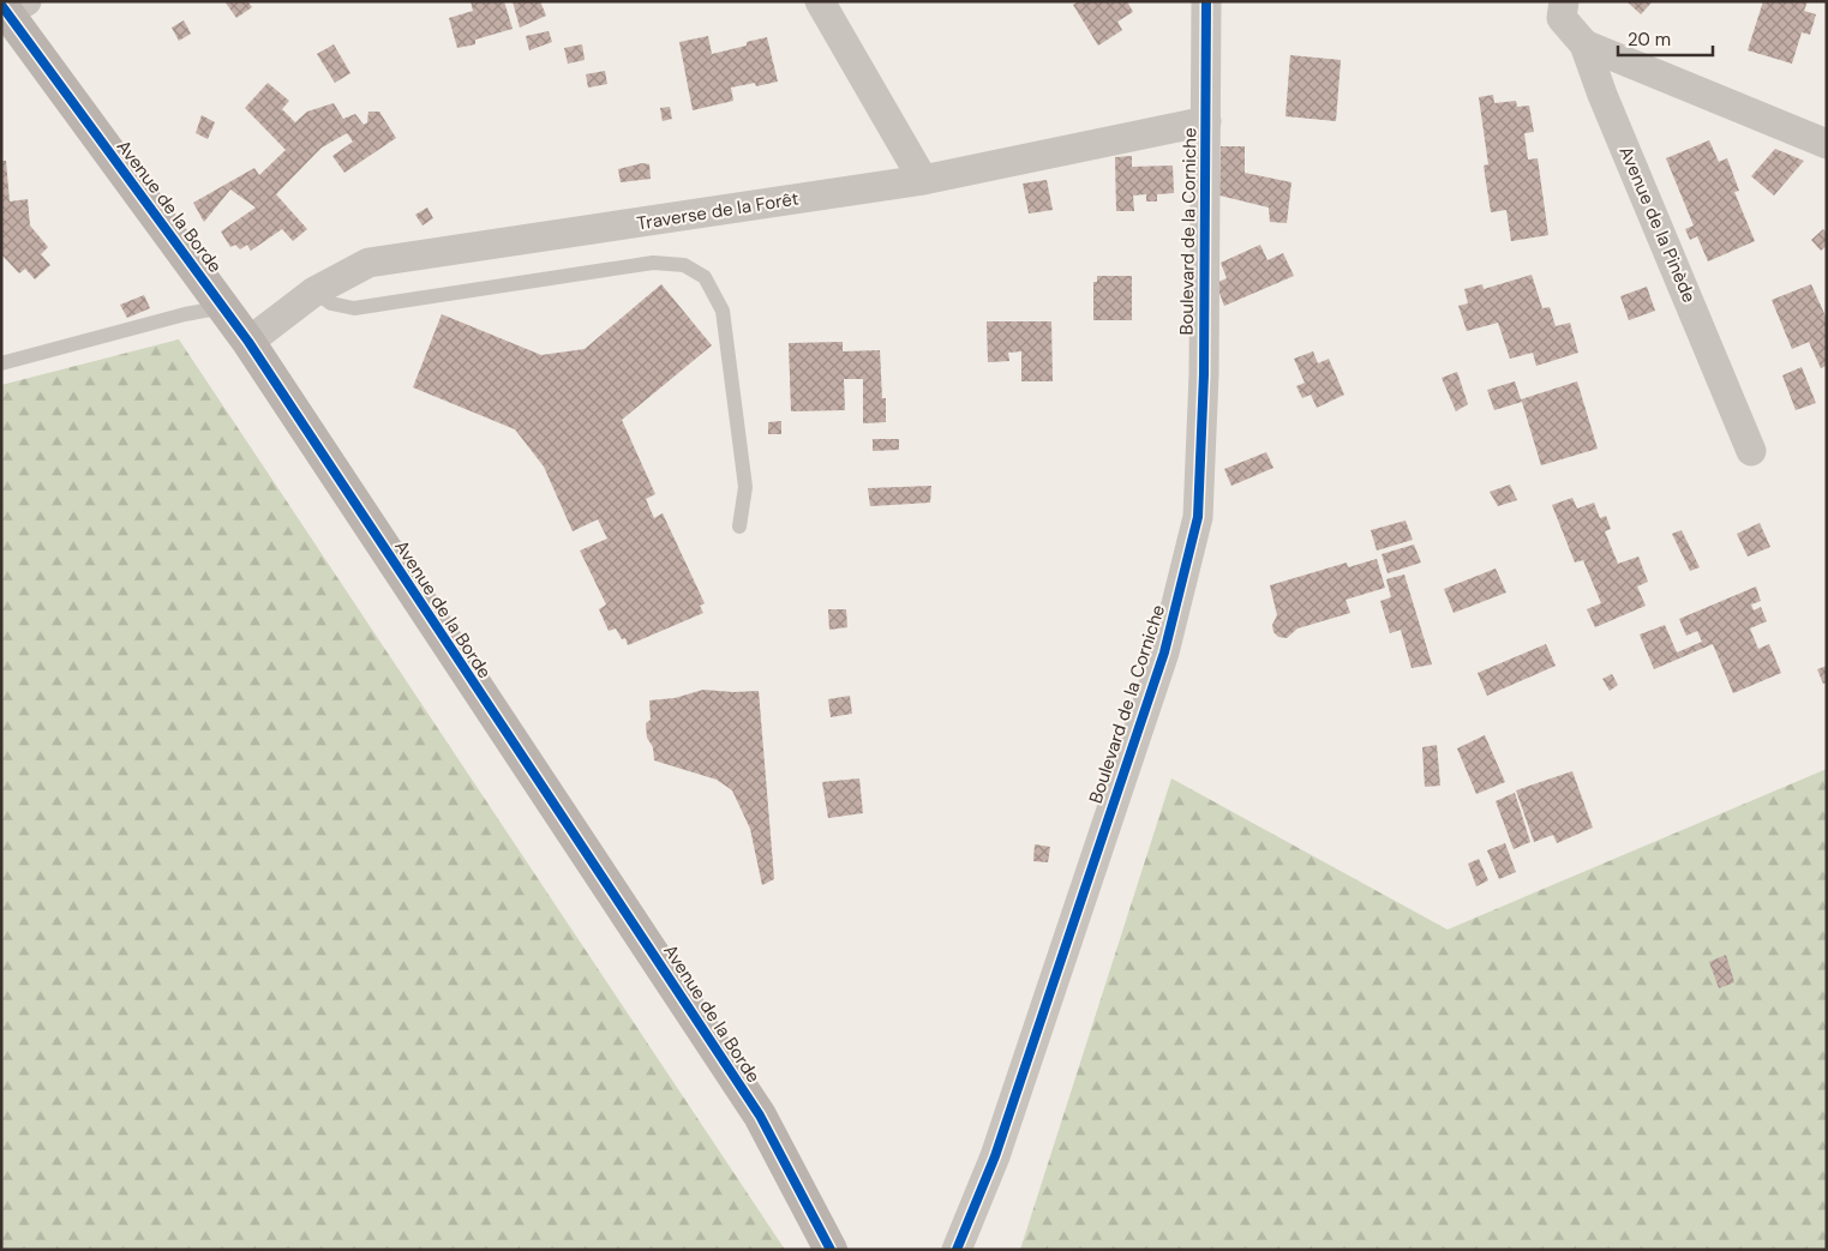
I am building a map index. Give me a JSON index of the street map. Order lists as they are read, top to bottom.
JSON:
{
  "streets": {
    "street": [
      "Avenue de la Borde",
      "Traverse de la Forêt",
      "Avenue de la Pinède",
      "Boulevard de la Corniche"
    ]
  },
  "crossings": [
    ["Avenue de la Borde", "Traverse de la Forêt"],
    ["Traverse de la Forêt", "Boulevard de la Corniche"]
  ],
  "scale_bar": "20 m"
}
